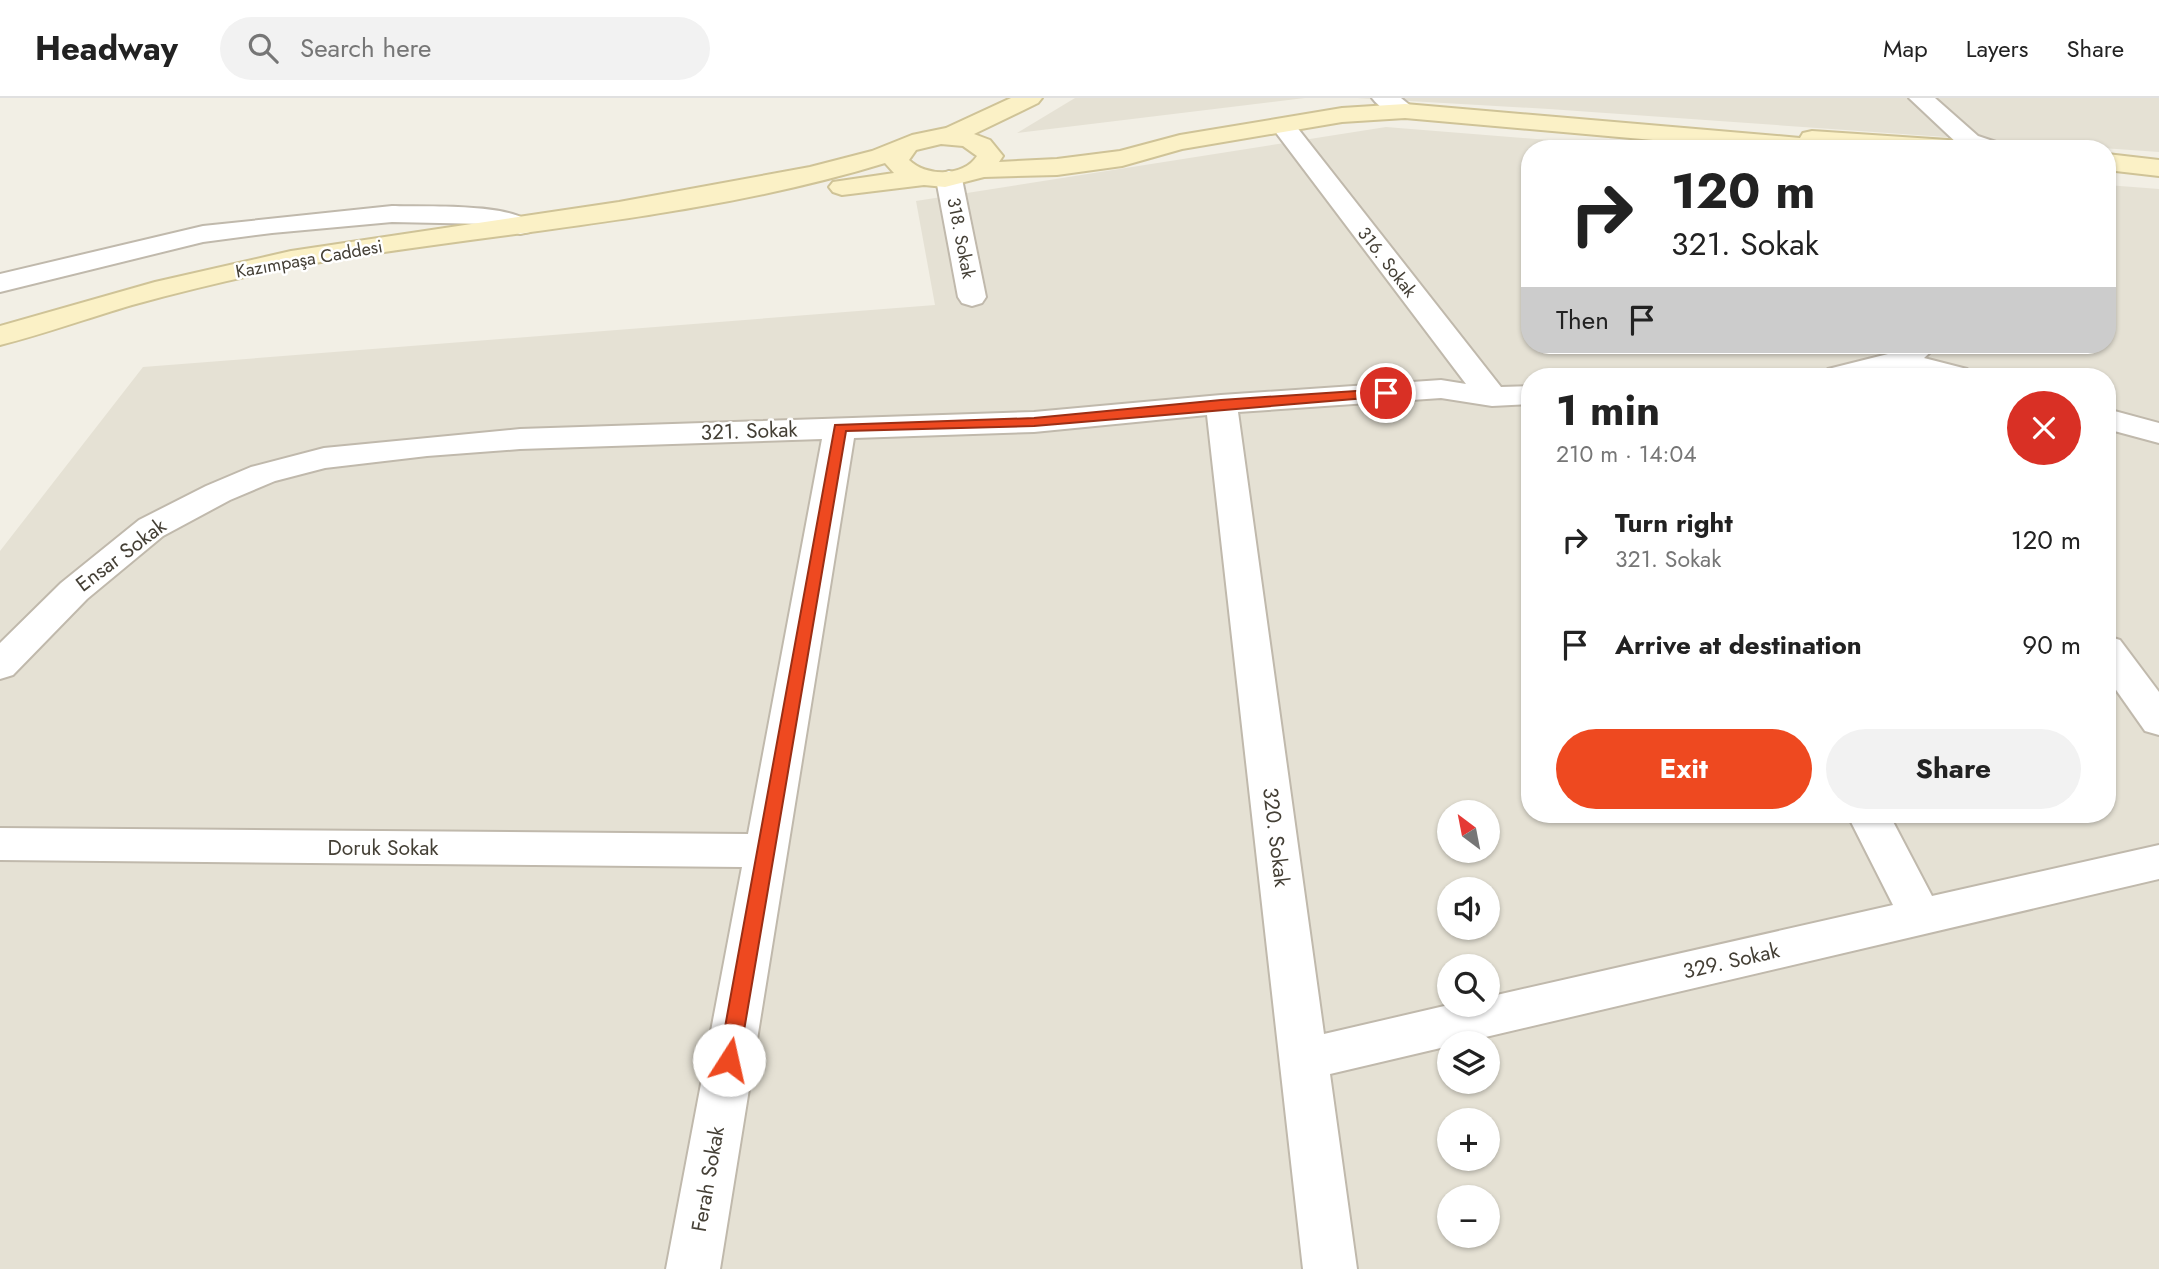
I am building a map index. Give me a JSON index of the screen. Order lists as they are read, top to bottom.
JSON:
{
  "streets": {
    "main road": ["Kazımpaşa Caddesi"],
    "street": [
      "318. Sokak",
      "316. Sokak",
      "321. Sokak",
      "Ensar Sokak",
      "320. Sokak",
      "Doruk Sokak",
      "329. Sokak",
      "Ferah Sokak"
    ]
  },
  "crossings": [
    ["318. Sokak", "Kazımpaşa Caddesi"],
    ["316. Sokak", "321. Sokak"],
    ["321. Sokak", "Ensar Sokak"],
    ["321. Sokak", "320. Sokak"],
    ["321. Sokak", "Ferah Sokak"],
    ["320. Sokak", "329. Sokak"],
    ["Doruk Sokak", "Ferah Sokak"]
  ],
  "north": "top left",
  "page": {
    "header": "Headway",
    "search": "Search here",
    "nav": ["Map", "Layers", "Share"],
    "turn": ["120 m", "321. Sokak"],
    "then": "Then",
    "heading": ["1 min", "210 m · 14:04"],
    "list": [
      {
        "name": "Turn right",
        "note": "321. Sokak",
        "value": "120 m"
      },
      {
        "name": "Arrive at destination",
        "value": "90 m"
      }
    ],
    "buttons": ["Exit", "Share"],
    "map_buttons": ["+", "−"]
  }
}
